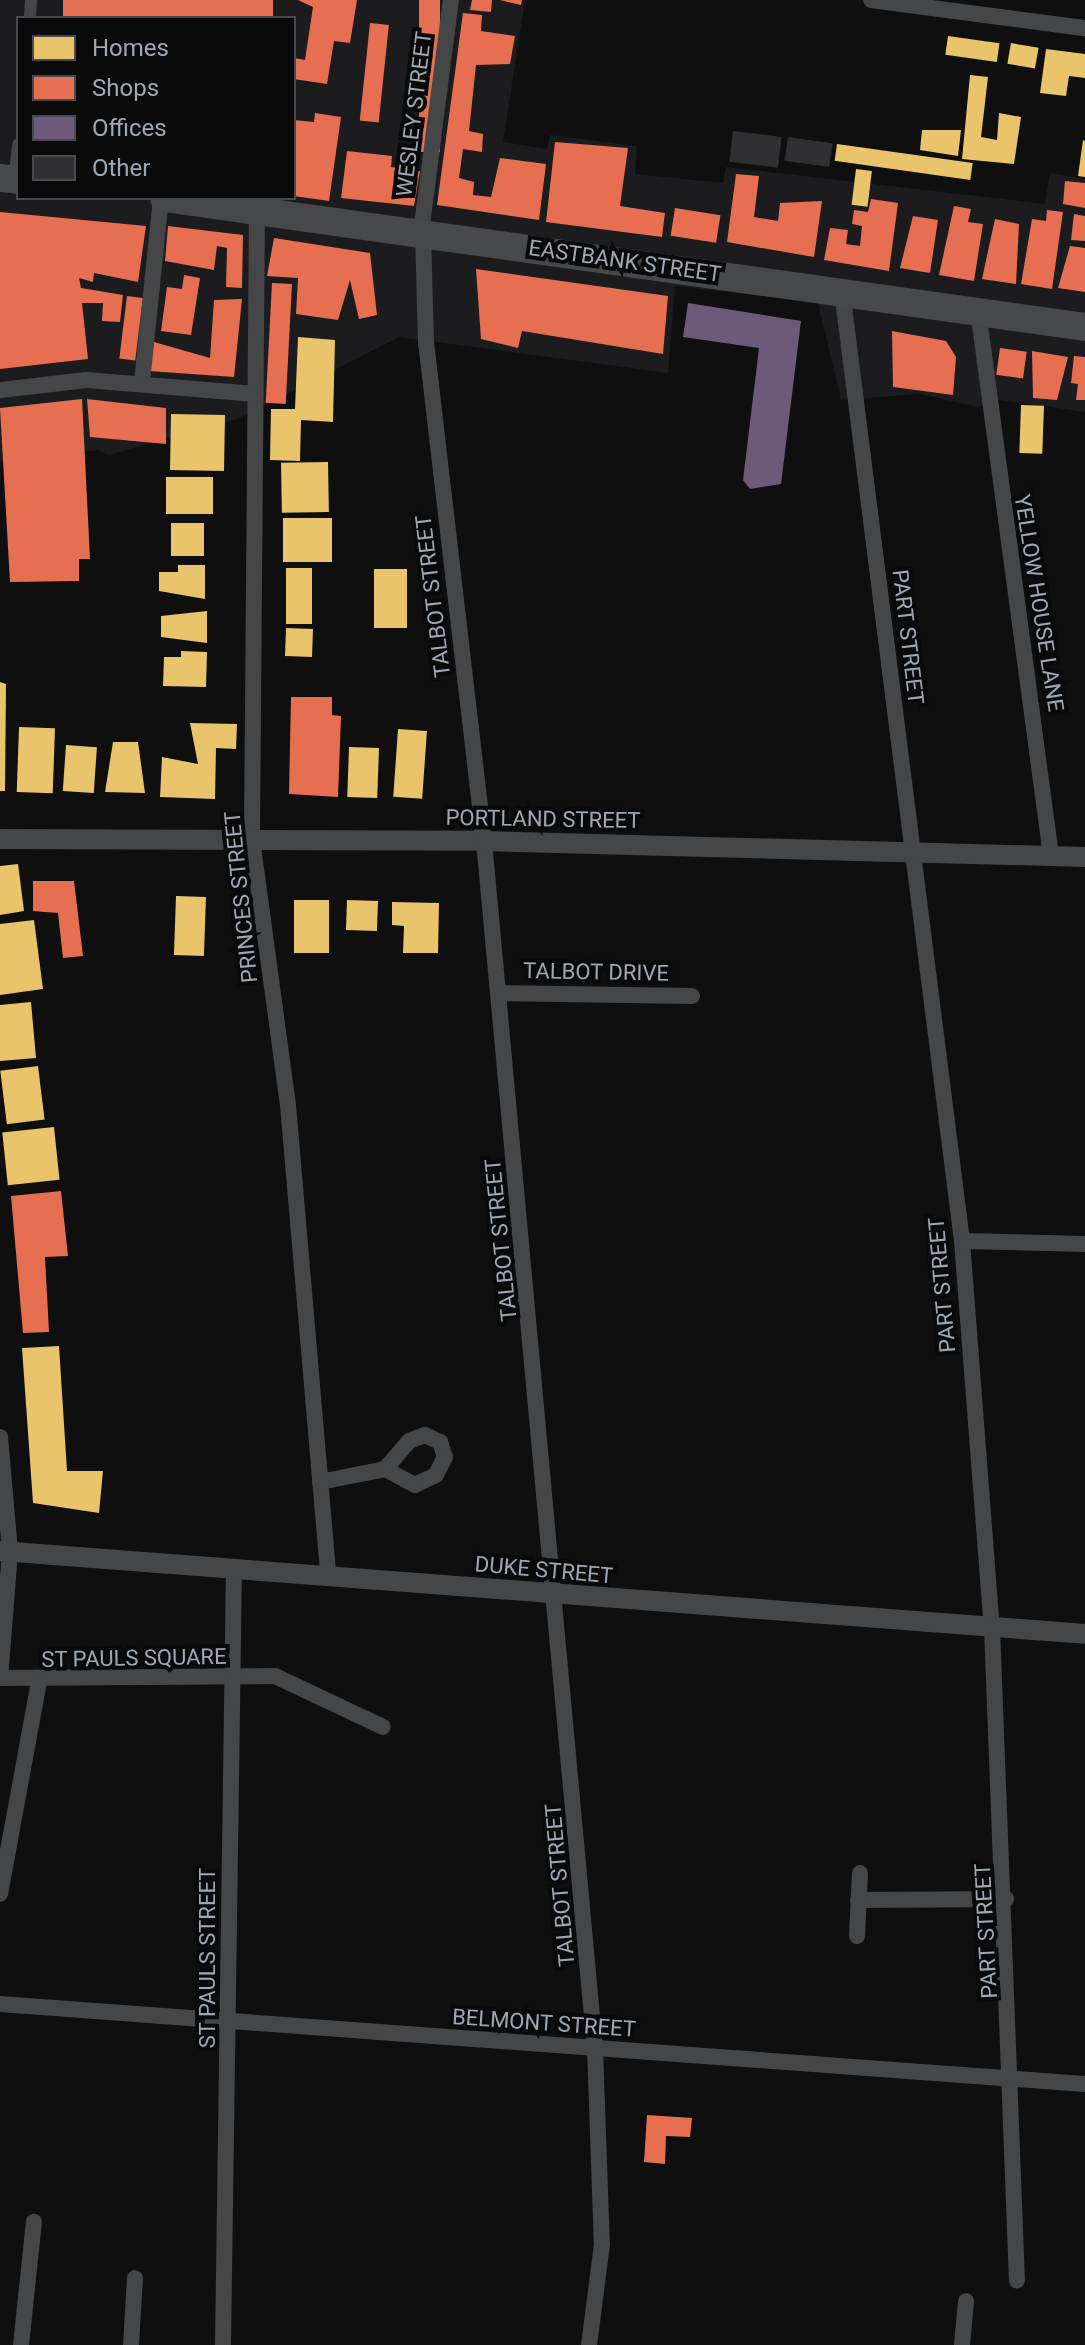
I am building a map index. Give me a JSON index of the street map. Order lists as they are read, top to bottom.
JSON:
{
  "streets": {
    "highway": ["EASTBANK STREET"],
    "street": [
      "WESLEY STREET",
      "TALBOT STREET",
      "YELLOW HOUSE LANE",
      "PART STREET",
      "PORTLAND STREET",
      "PRINCES STREET",
      "TALBOT DRIVE",
      "DUKE STREET",
      "ST PAULS SQUARE",
      "ST PAULS STREET",
      "BELMONT STREET"
    ]
  },
  "crossings": [
    ["WESLEY STREET", "EASTBANK STREET"],
    ["WESLEY STREET", "TALBOT STREET"],
    ["EASTBANK STREET", "TALBOT STREET"],
    ["EASTBANK STREET", "YELLOW HOUSE LANE"],
    ["EASTBANK STREET", "PART STREET"],
    ["EASTBANK STREET", "PRINCES STREET"],
    ["TALBOT STREET", "PORTLAND STREET"],
    ["TALBOT STREET", "TALBOT DRIVE"],
    ["TALBOT STREET", "DUKE STREET"],
    ["TALBOT STREET", "BELMONT STREET"],
    ["YELLOW HOUSE LANE", "PORTLAND STREET"],
    ["PART STREET", "PORTLAND STREET"],
    ["PART STREET", "DUKE STREET"],
    ["PART STREET", "BELMONT STREET"],
    ["PORTLAND STREET", "PRINCES STREET"],
    ["PRINCES STREET", "DUKE STREET"],
    ["DUKE STREET", "ST PAULS SQUARE"],
    ["DUKE STREET", "ST PAULS STREET"],
    ["ST PAULS SQUARE", "ST PAULS STREET"],
    ["ST PAULS STREET", "BELMONT STREET"]
  ],
  "legend": [
    "Homes",
    "Shops",
    "Offices",
    "Other"
  ]
}
